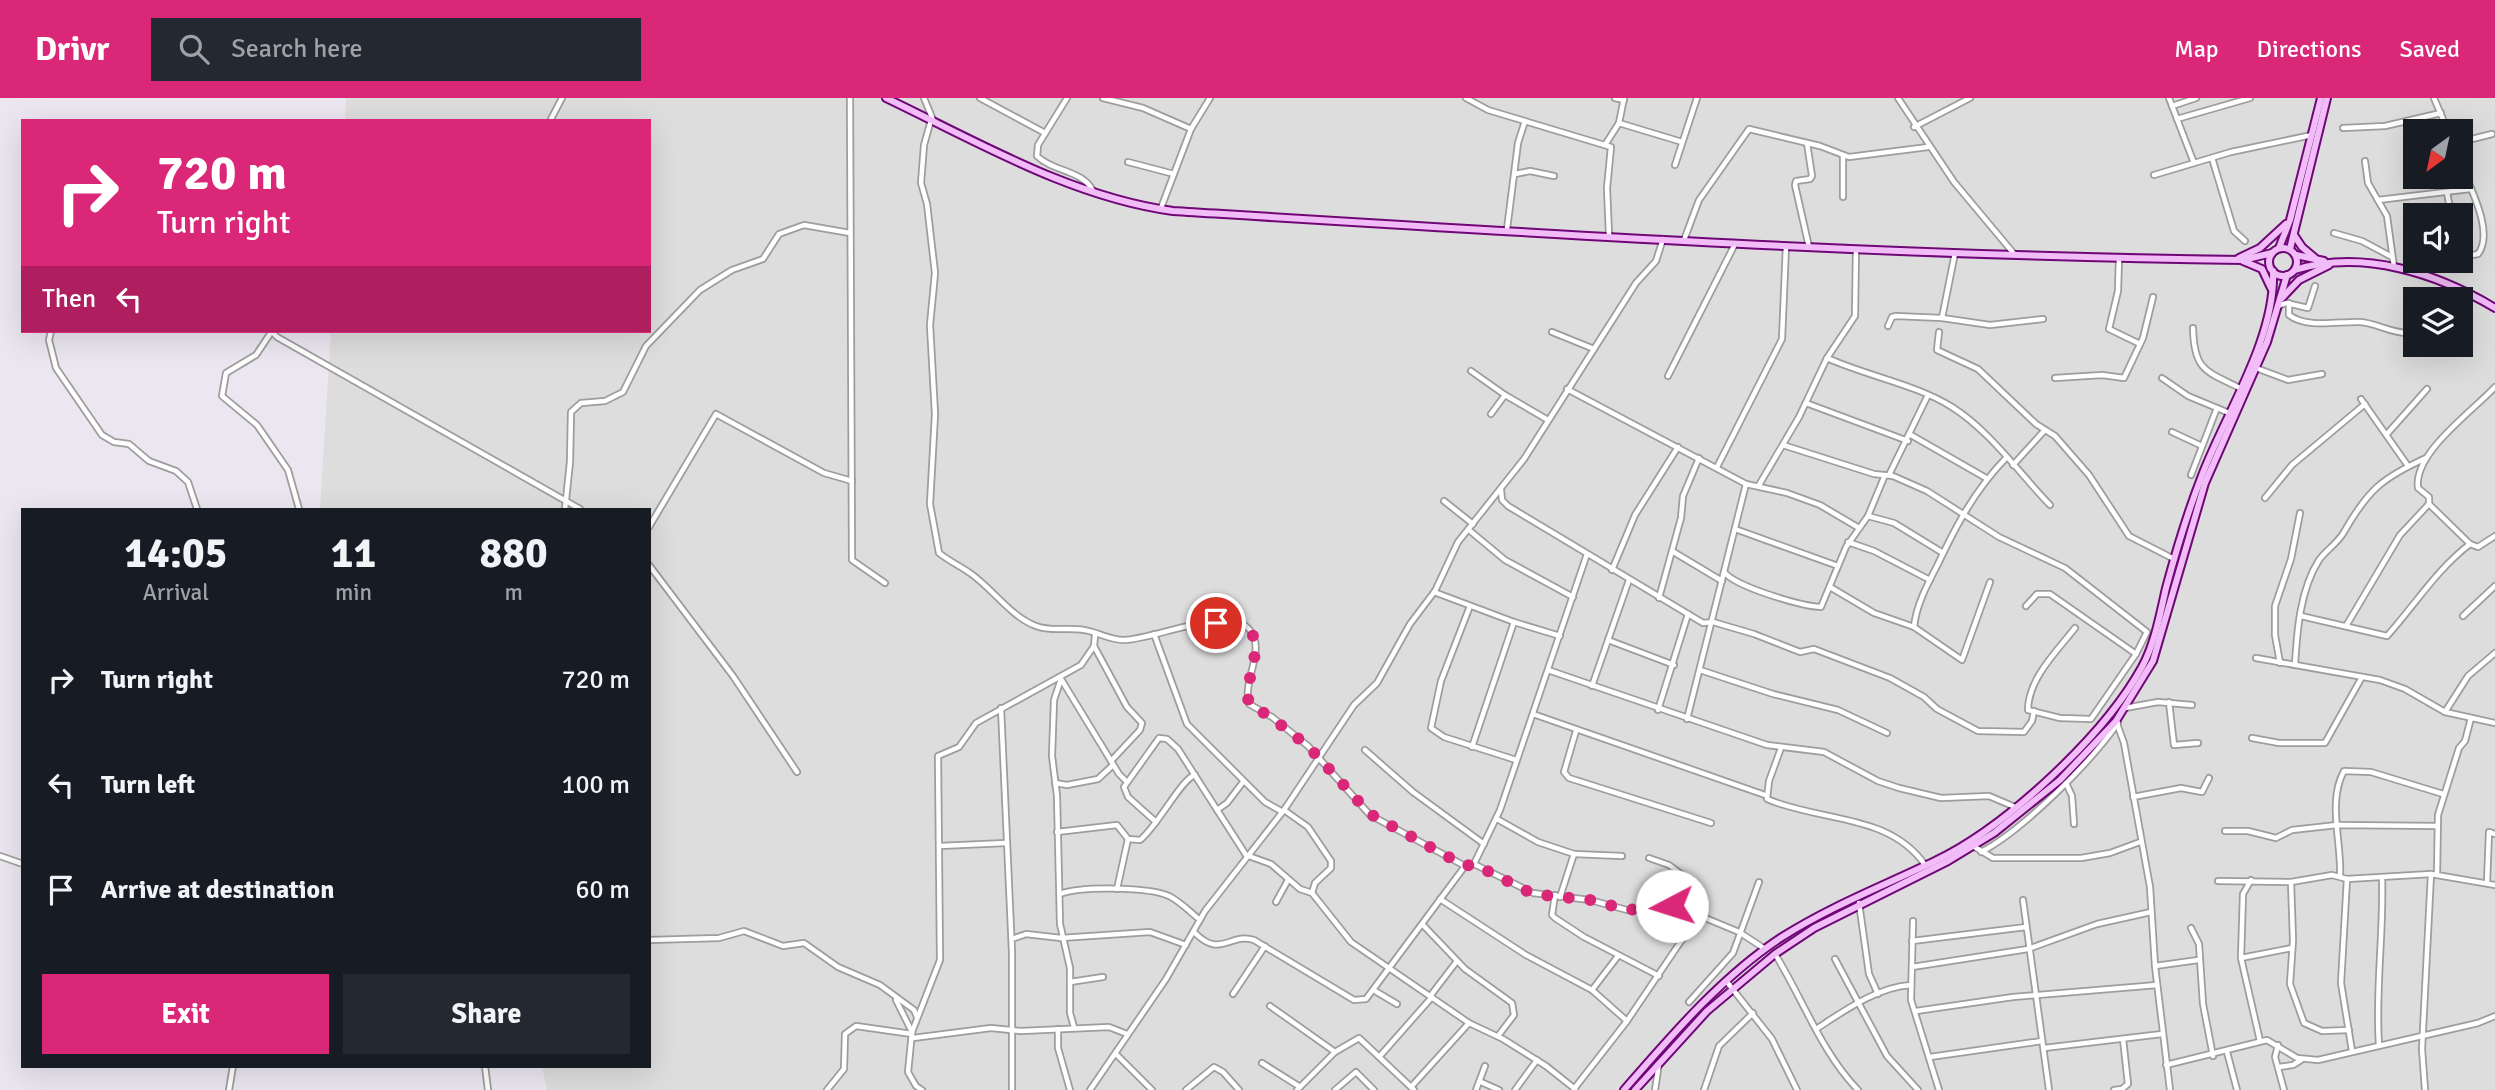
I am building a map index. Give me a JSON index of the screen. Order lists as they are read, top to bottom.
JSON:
{
  "north": "bottom left",
  "page": {
    "header": "Drivr",
    "search": "Search here",
    "nav": ["Map", "Directions", "Saved"],
    "turn": ["720 m", "Turn right"],
    "then": "Then",
    "eta": [
      "14:05",
      "Arrival",
      "11",
      "min",
      "880",
      "m"
    ],
    "list": [
      {
        "name": "Turn right",
        "value": "720 m"
      },
      {
        "name": "Turn left",
        "value": "100 m"
      },
      {
        "name": "Arrive at destination",
        "value": "60 m"
      }
    ],
    "buttons": ["Exit", "Share"]
  }
}
